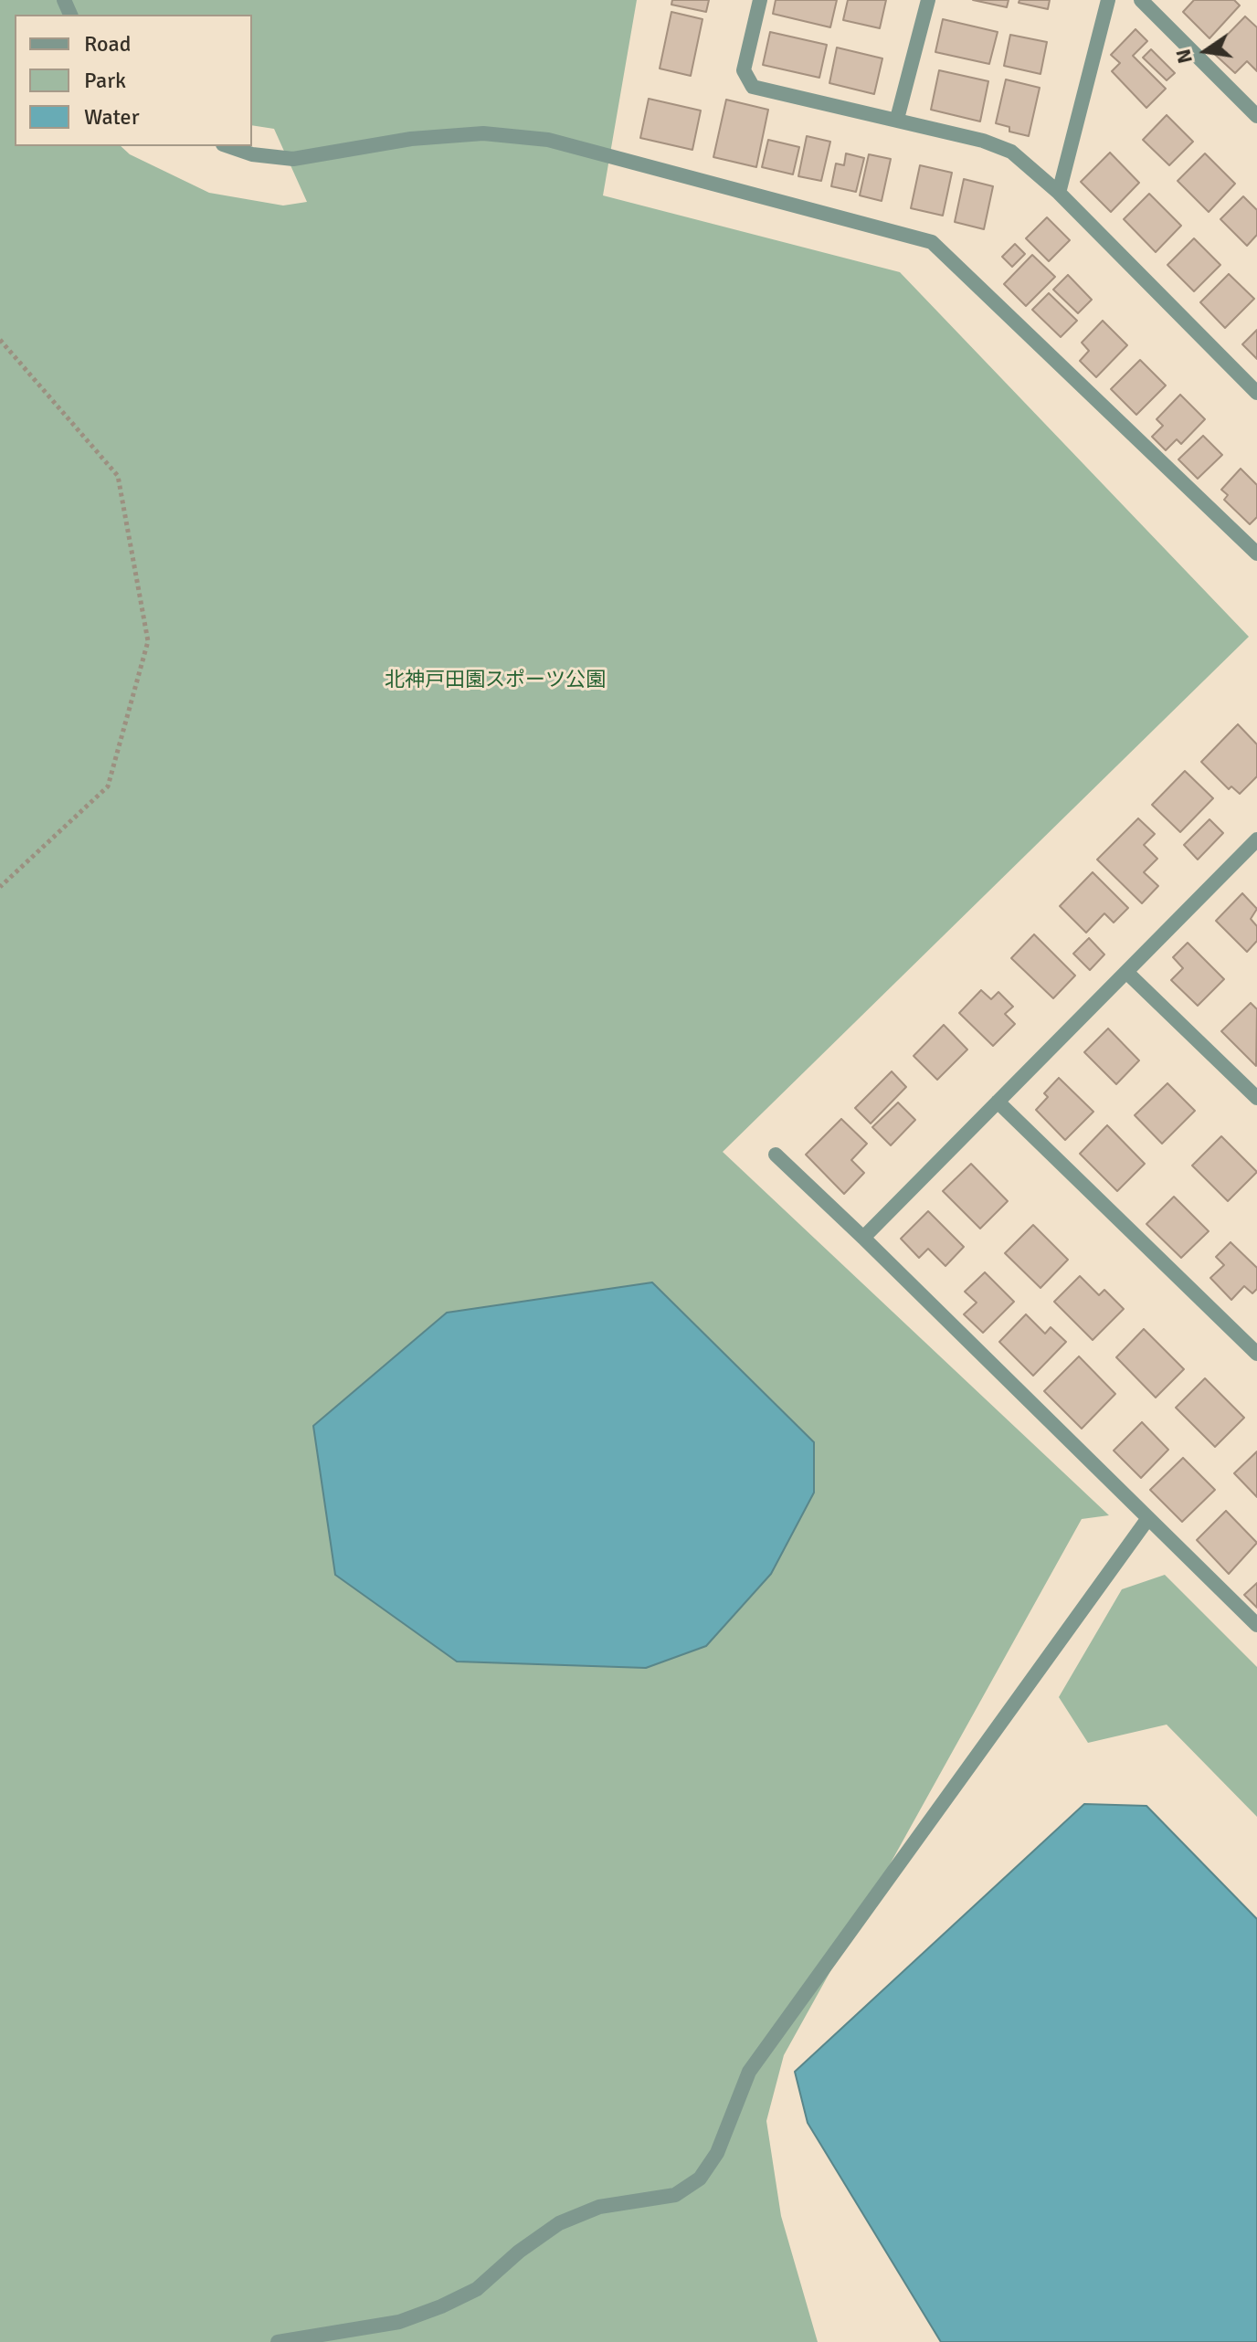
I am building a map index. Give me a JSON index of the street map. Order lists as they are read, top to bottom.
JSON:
{
  "parks": ["北神戸田園スポーツ公園"],
  "legend": ["Road", "Park", "Water"],
  "north": "left"
}
